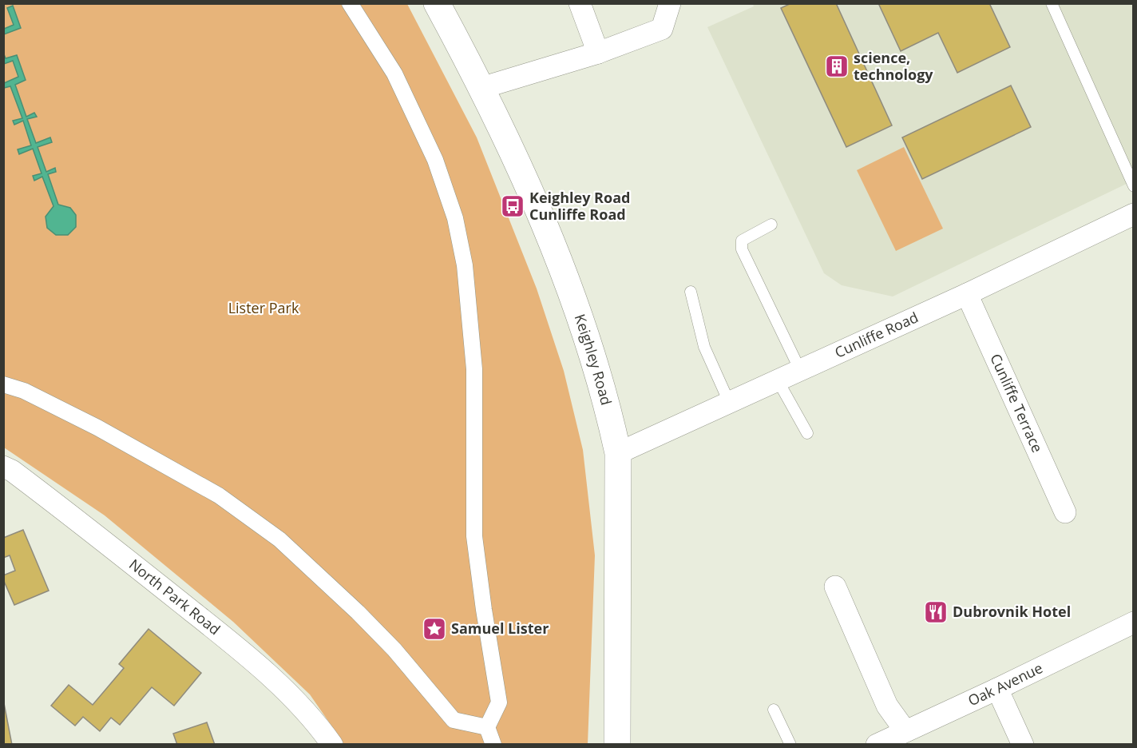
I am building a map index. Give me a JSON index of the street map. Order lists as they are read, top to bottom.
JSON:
{
  "streets": {
    "highway": ["Keighley Road"],
    "street": [
      "Cunliffe Road",
      "Cunliffe Terrace",
      "North Park Road",
      "Oak Avenue"
    ]
  },
  "crossings": [
    ["Cunliffe Road", "Keighley Road"],
    ["Cunliffe Road", "Cunliffe Terrace"]
  ],
  "parks": ["Lister Park"],
  "places": {
    "building": ["science, technology"],
    "bus stop": ["Keighley Road Cunliffe Road"],
    "restaurant": ["Dubrovnik Hotel"],
    "place": ["Samuel Lister"]
  }
}
